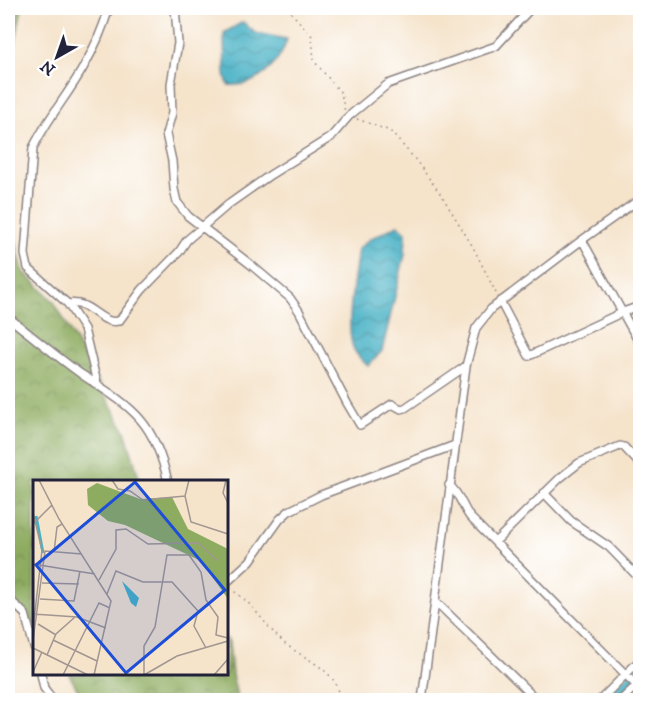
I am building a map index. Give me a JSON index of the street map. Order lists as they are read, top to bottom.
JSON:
{
  "north": "bottom left"
}
